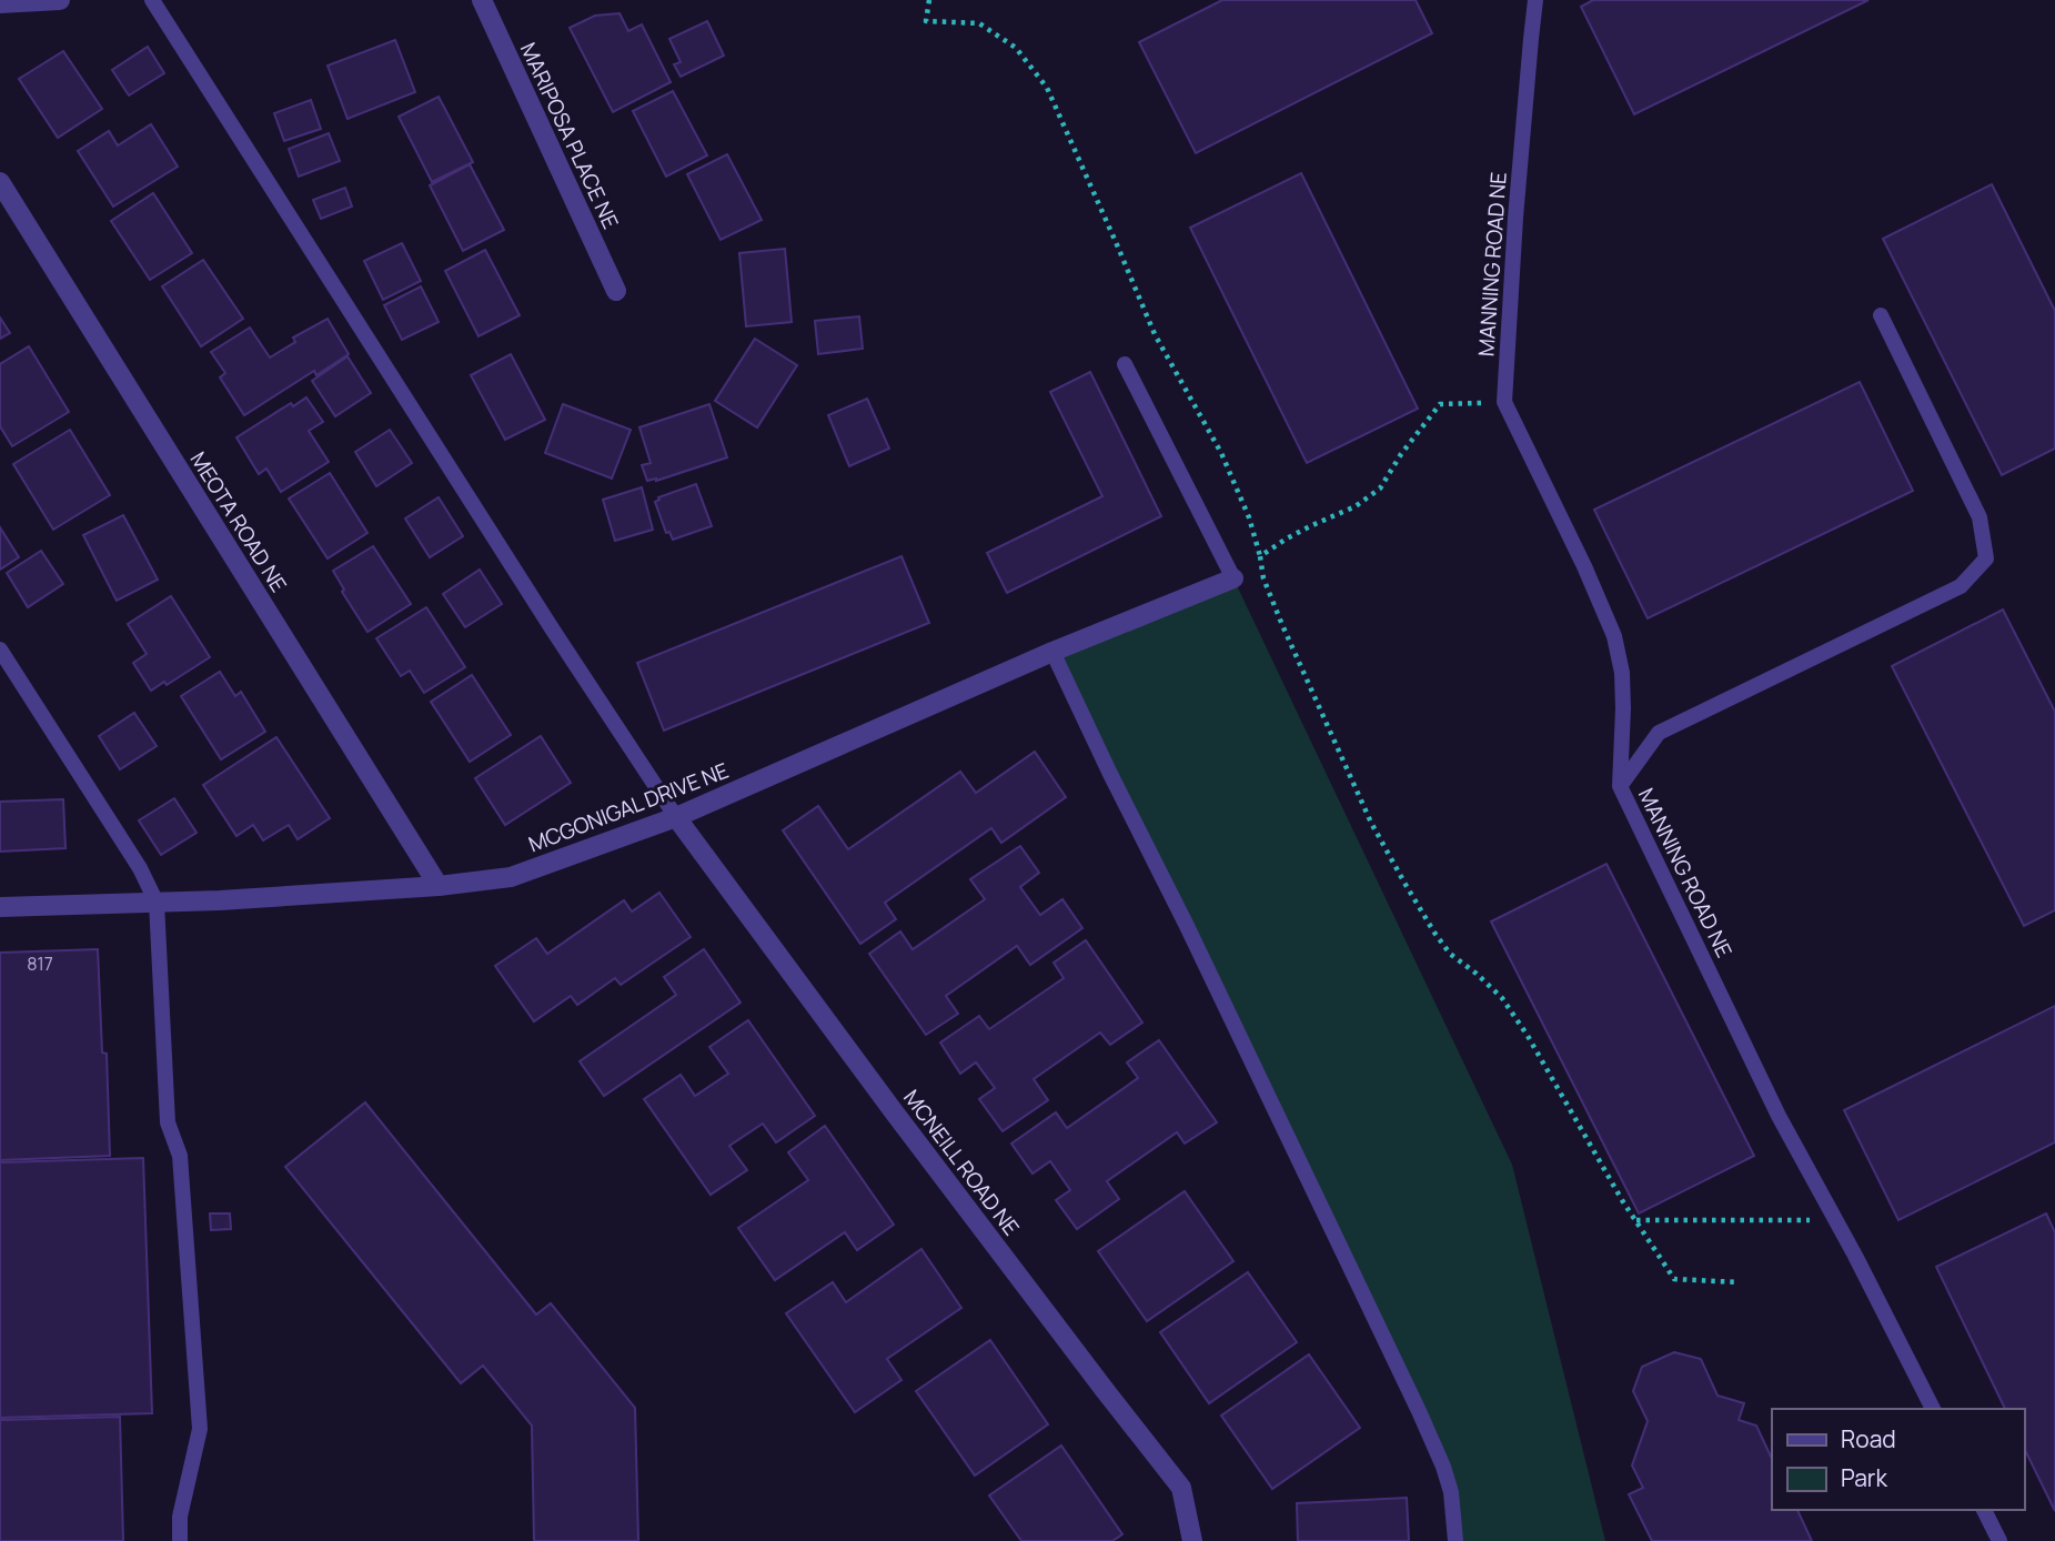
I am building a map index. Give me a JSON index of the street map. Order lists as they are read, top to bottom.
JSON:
{
  "streets": {
    "street": [
      "MARIPOSA PLACE NE",
      "MEOTA ROAD NE",
      "MCGONIGAL DRIVE NE",
      "MCNEILL ROAD NE"
    ],
    "lane": ["MANNING ROAD NE"]
  },
  "crossings": [
    ["MEOTA ROAD NE", "MCGONIGAL DRIVE NE"],
    ["MCGONIGAL DRIVE NE", "MCNEILL ROAD NE"]
  ],
  "house_numbers": ["817"],
  "legend": ["Road", "Park"]
}
